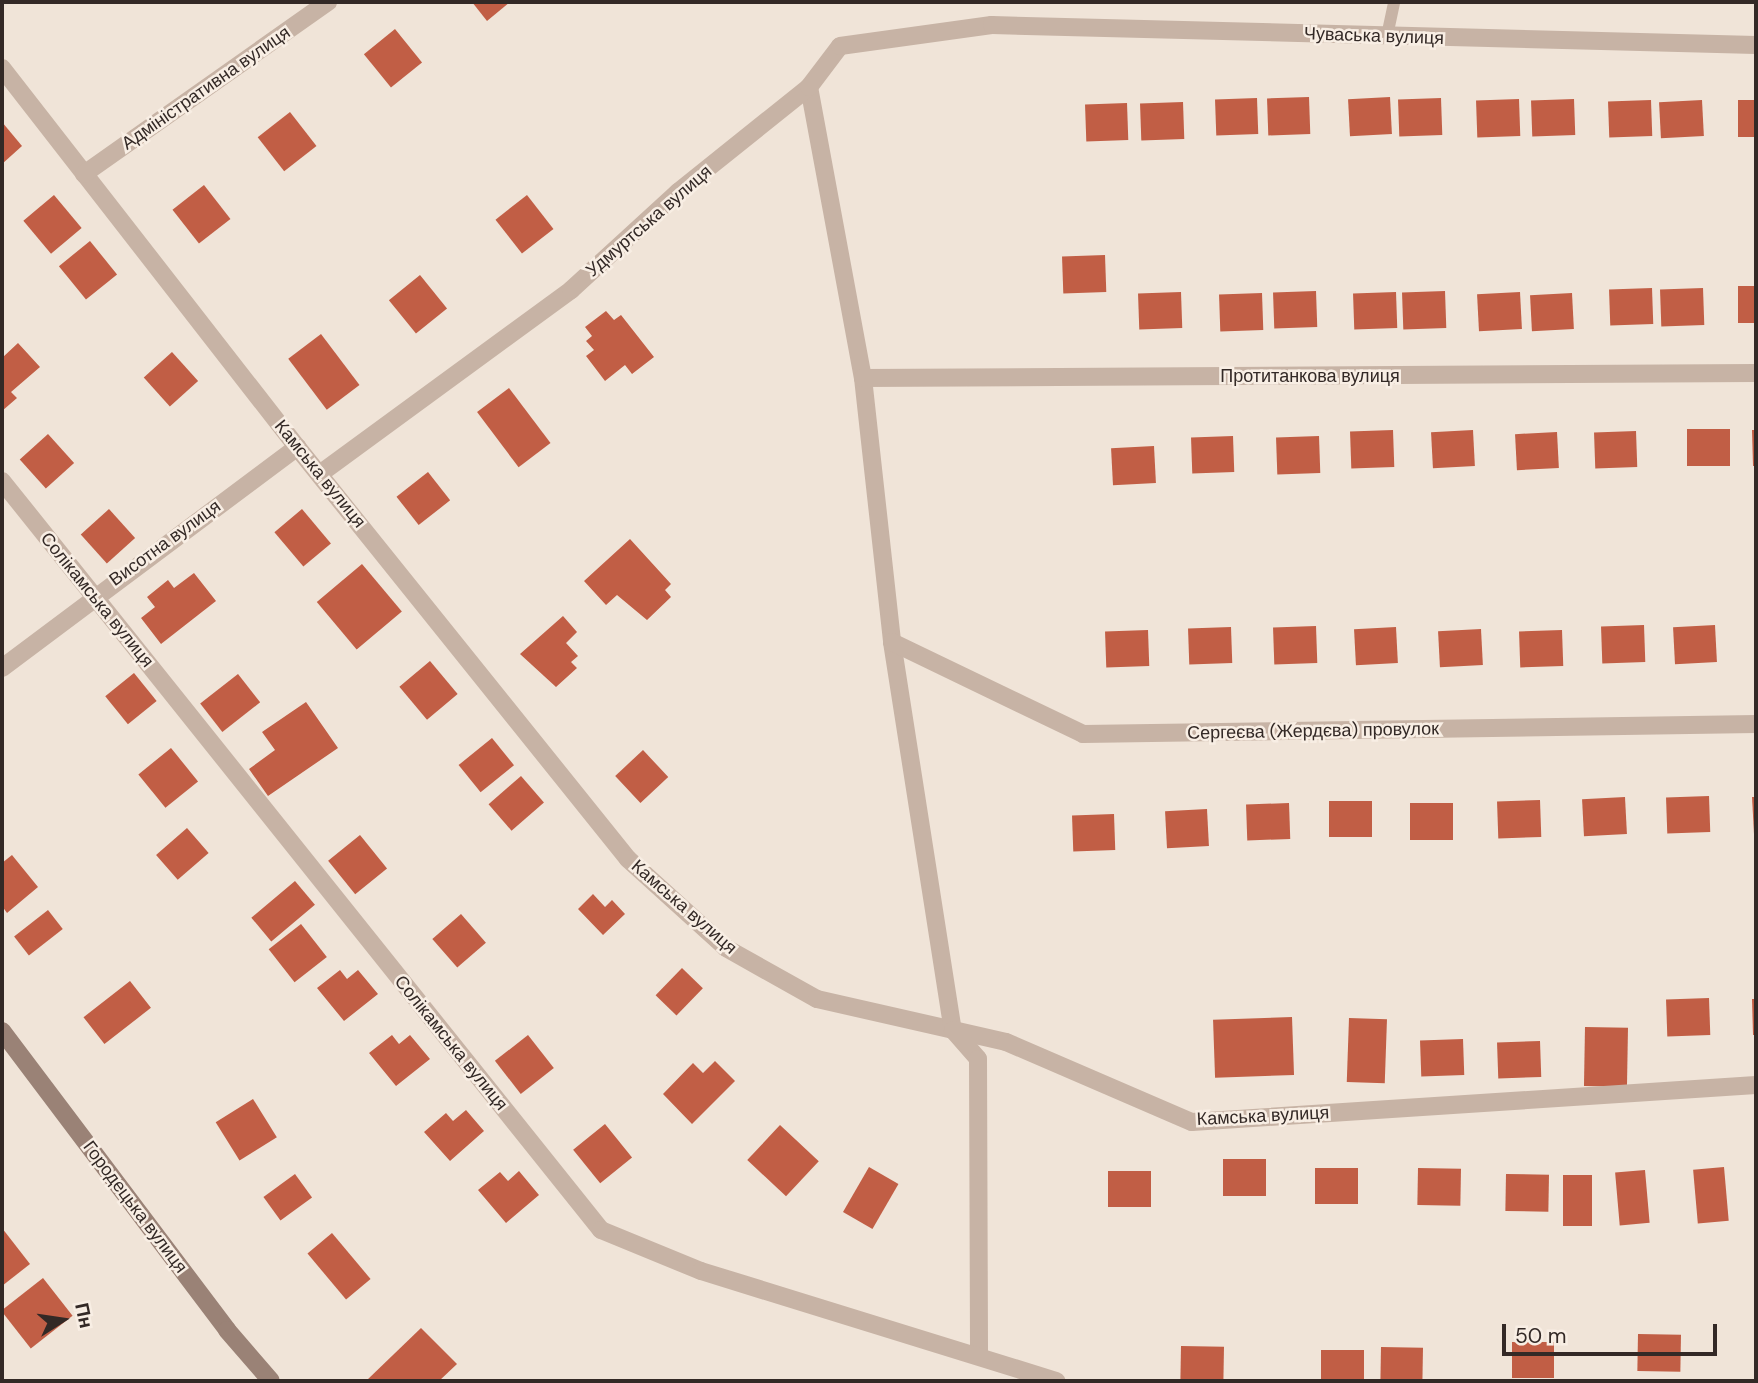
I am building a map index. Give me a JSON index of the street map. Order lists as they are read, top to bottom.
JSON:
{
  "streets": {
    "main road": ["Городецька вулиця"],
    "street": [
      "Чуваська вулиця",
      "Адміністративна вулиця",
      "Удмуртська вулиця",
      "Протитанкова вулиця",
      "Камська вулиця",
      "Висотна вулиця",
      "Солікамська вулиця",
      "Сергеєва (Жердєва) провулок"
    ]
  },
  "crossings": [
    ["Чуваська вулиця", "Удмуртська вулиця"],
    ["Адміністративна вулиця", "Камська вулиця"],
    ["Удмуртська вулиця", "Камська вулиця"],
    ["Камська вулиця", "Висотна вулиця"],
    ["Висотна вулиця", "Солікамська вулиця"]
  ],
  "scale_bar": "50 m",
  "north": "right"
}
